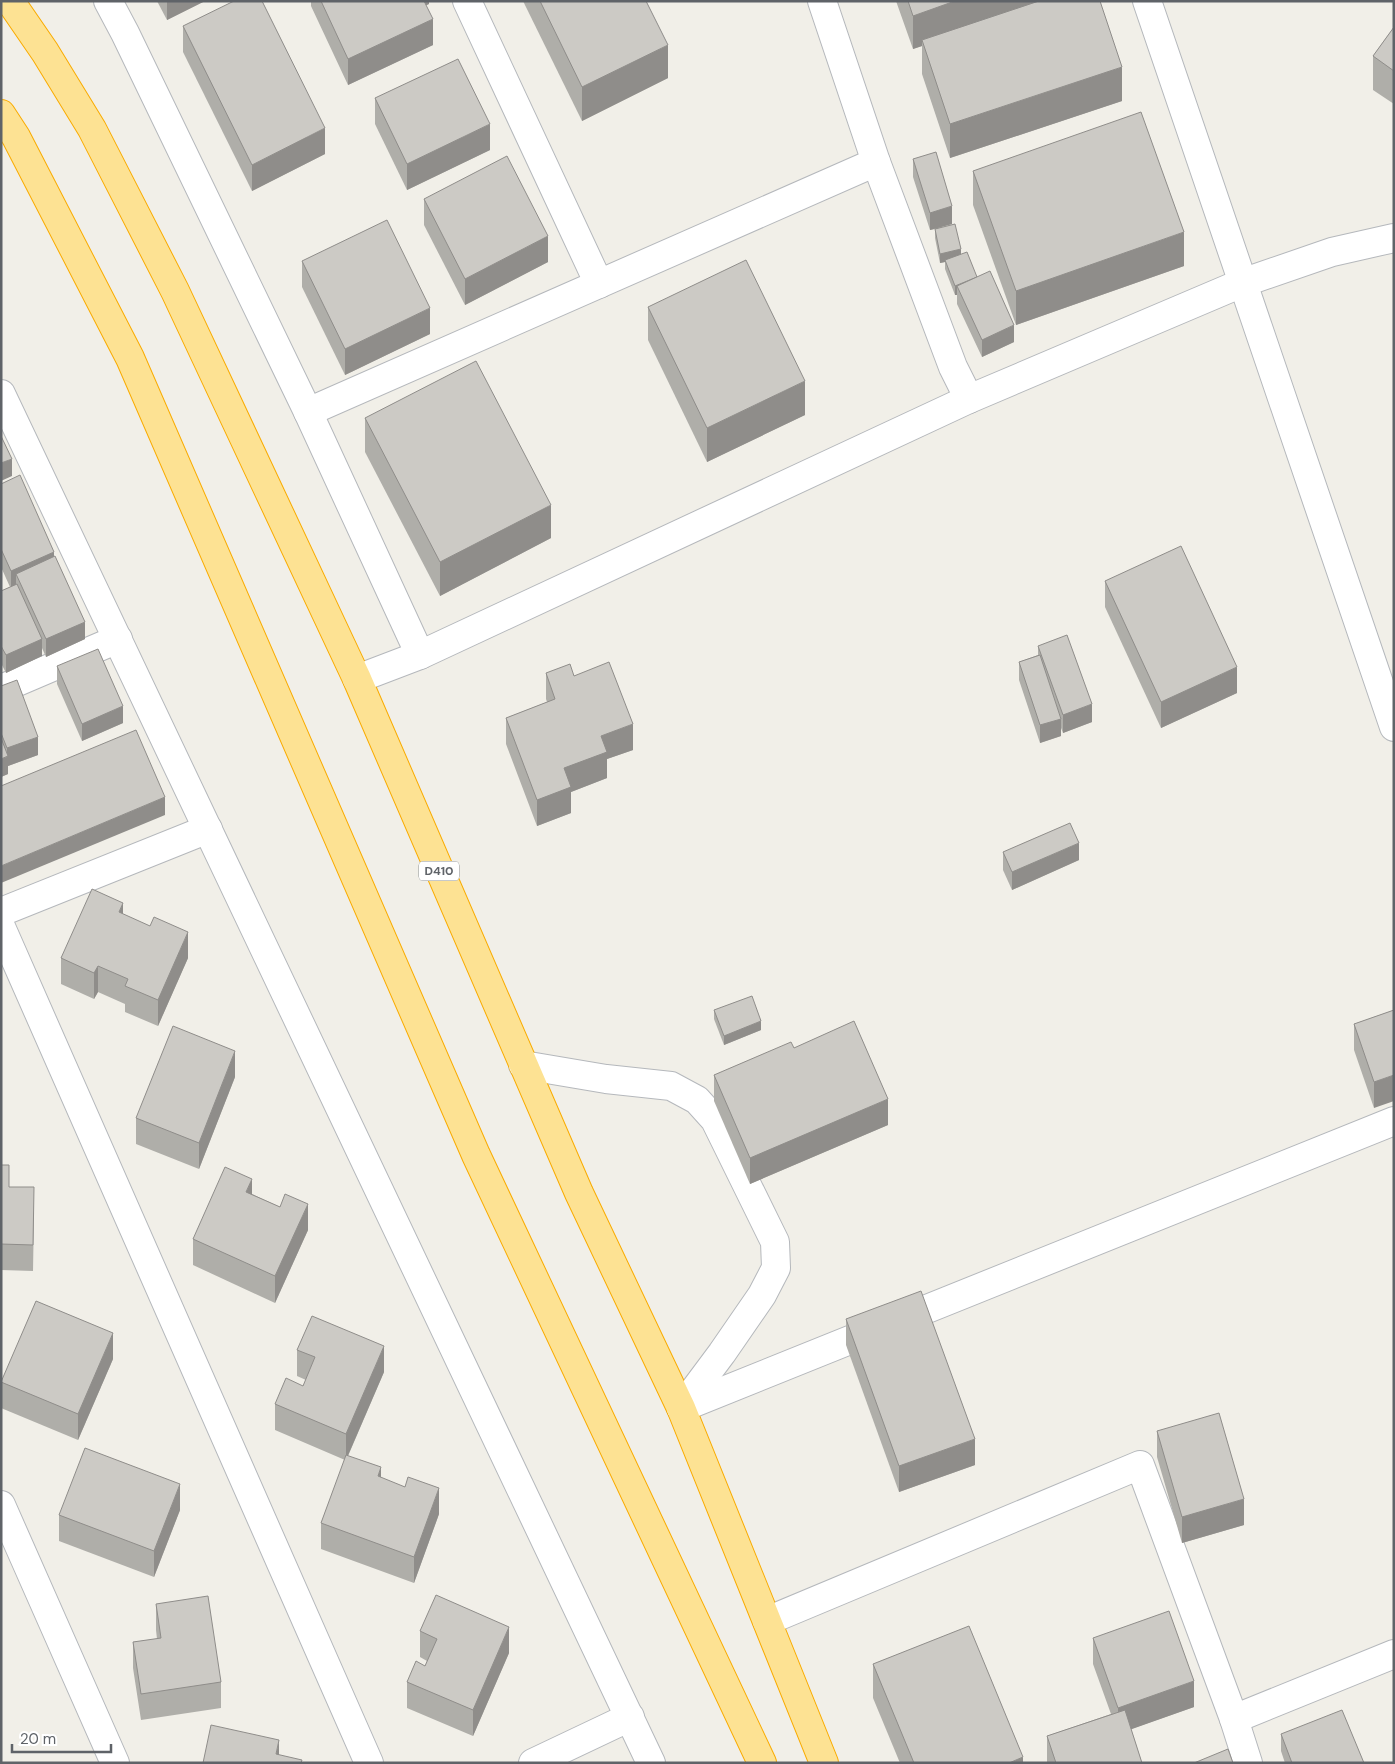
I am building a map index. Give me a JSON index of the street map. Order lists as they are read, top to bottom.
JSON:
{
  "streets": {
    "highway": ["D410"]
  },
  "scale_bar": "20 m"
}
